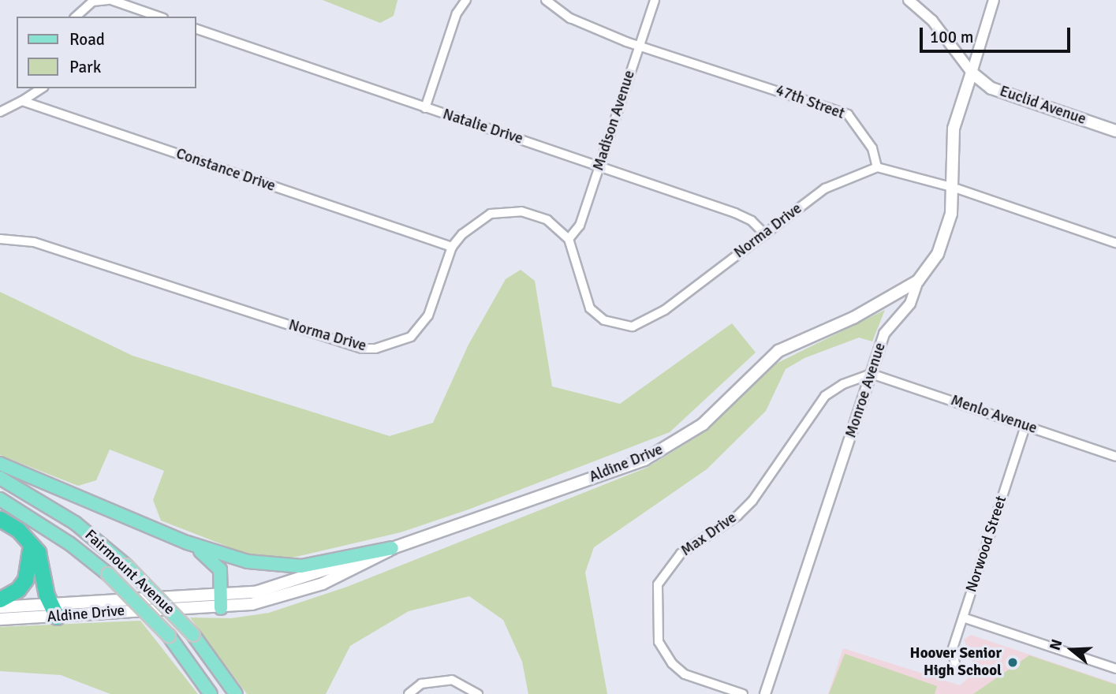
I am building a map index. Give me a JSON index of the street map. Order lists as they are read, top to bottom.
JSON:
{
  "streets": {
    "main road": [
      "Euclid Avenue",
      "Monroe Avenue",
      "Aldine Drive",
      "Fairmount Avenue"
    ],
    "street": [
      "47th Street",
      "Madison Avenue",
      "Natalie Drive",
      "Constance Drive",
      "Norma Drive",
      "Menlo Avenue",
      "Max Drive",
      "Norwood Street"
    ]
  },
  "crossings": [
    ["47th Street", "Madison Avenue"],
    ["47th Street", "Norma Drive"],
    ["Euclid Avenue", "Monroe Avenue"],
    ["Madison Avenue", "Natalie Drive"],
    ["Madison Avenue", "Norma Drive"],
    ["Natalie Drive", "Norma Drive"],
    ["Constance Drive", "Norma Drive"],
    ["Monroe Avenue", "Menlo Avenue"],
    ["Monroe Avenue", "Aldine Drive"],
    ["Monroe Avenue", "Max Drive"],
    ["Menlo Avenue", "Max Drive"],
    ["Menlo Avenue", "Norwood Street"]
  ],
  "places": ["Hoover Senior High School"],
  "legend": ["Road", "Park"],
  "scale_bar": "100 m",
  "north": "left"
}
